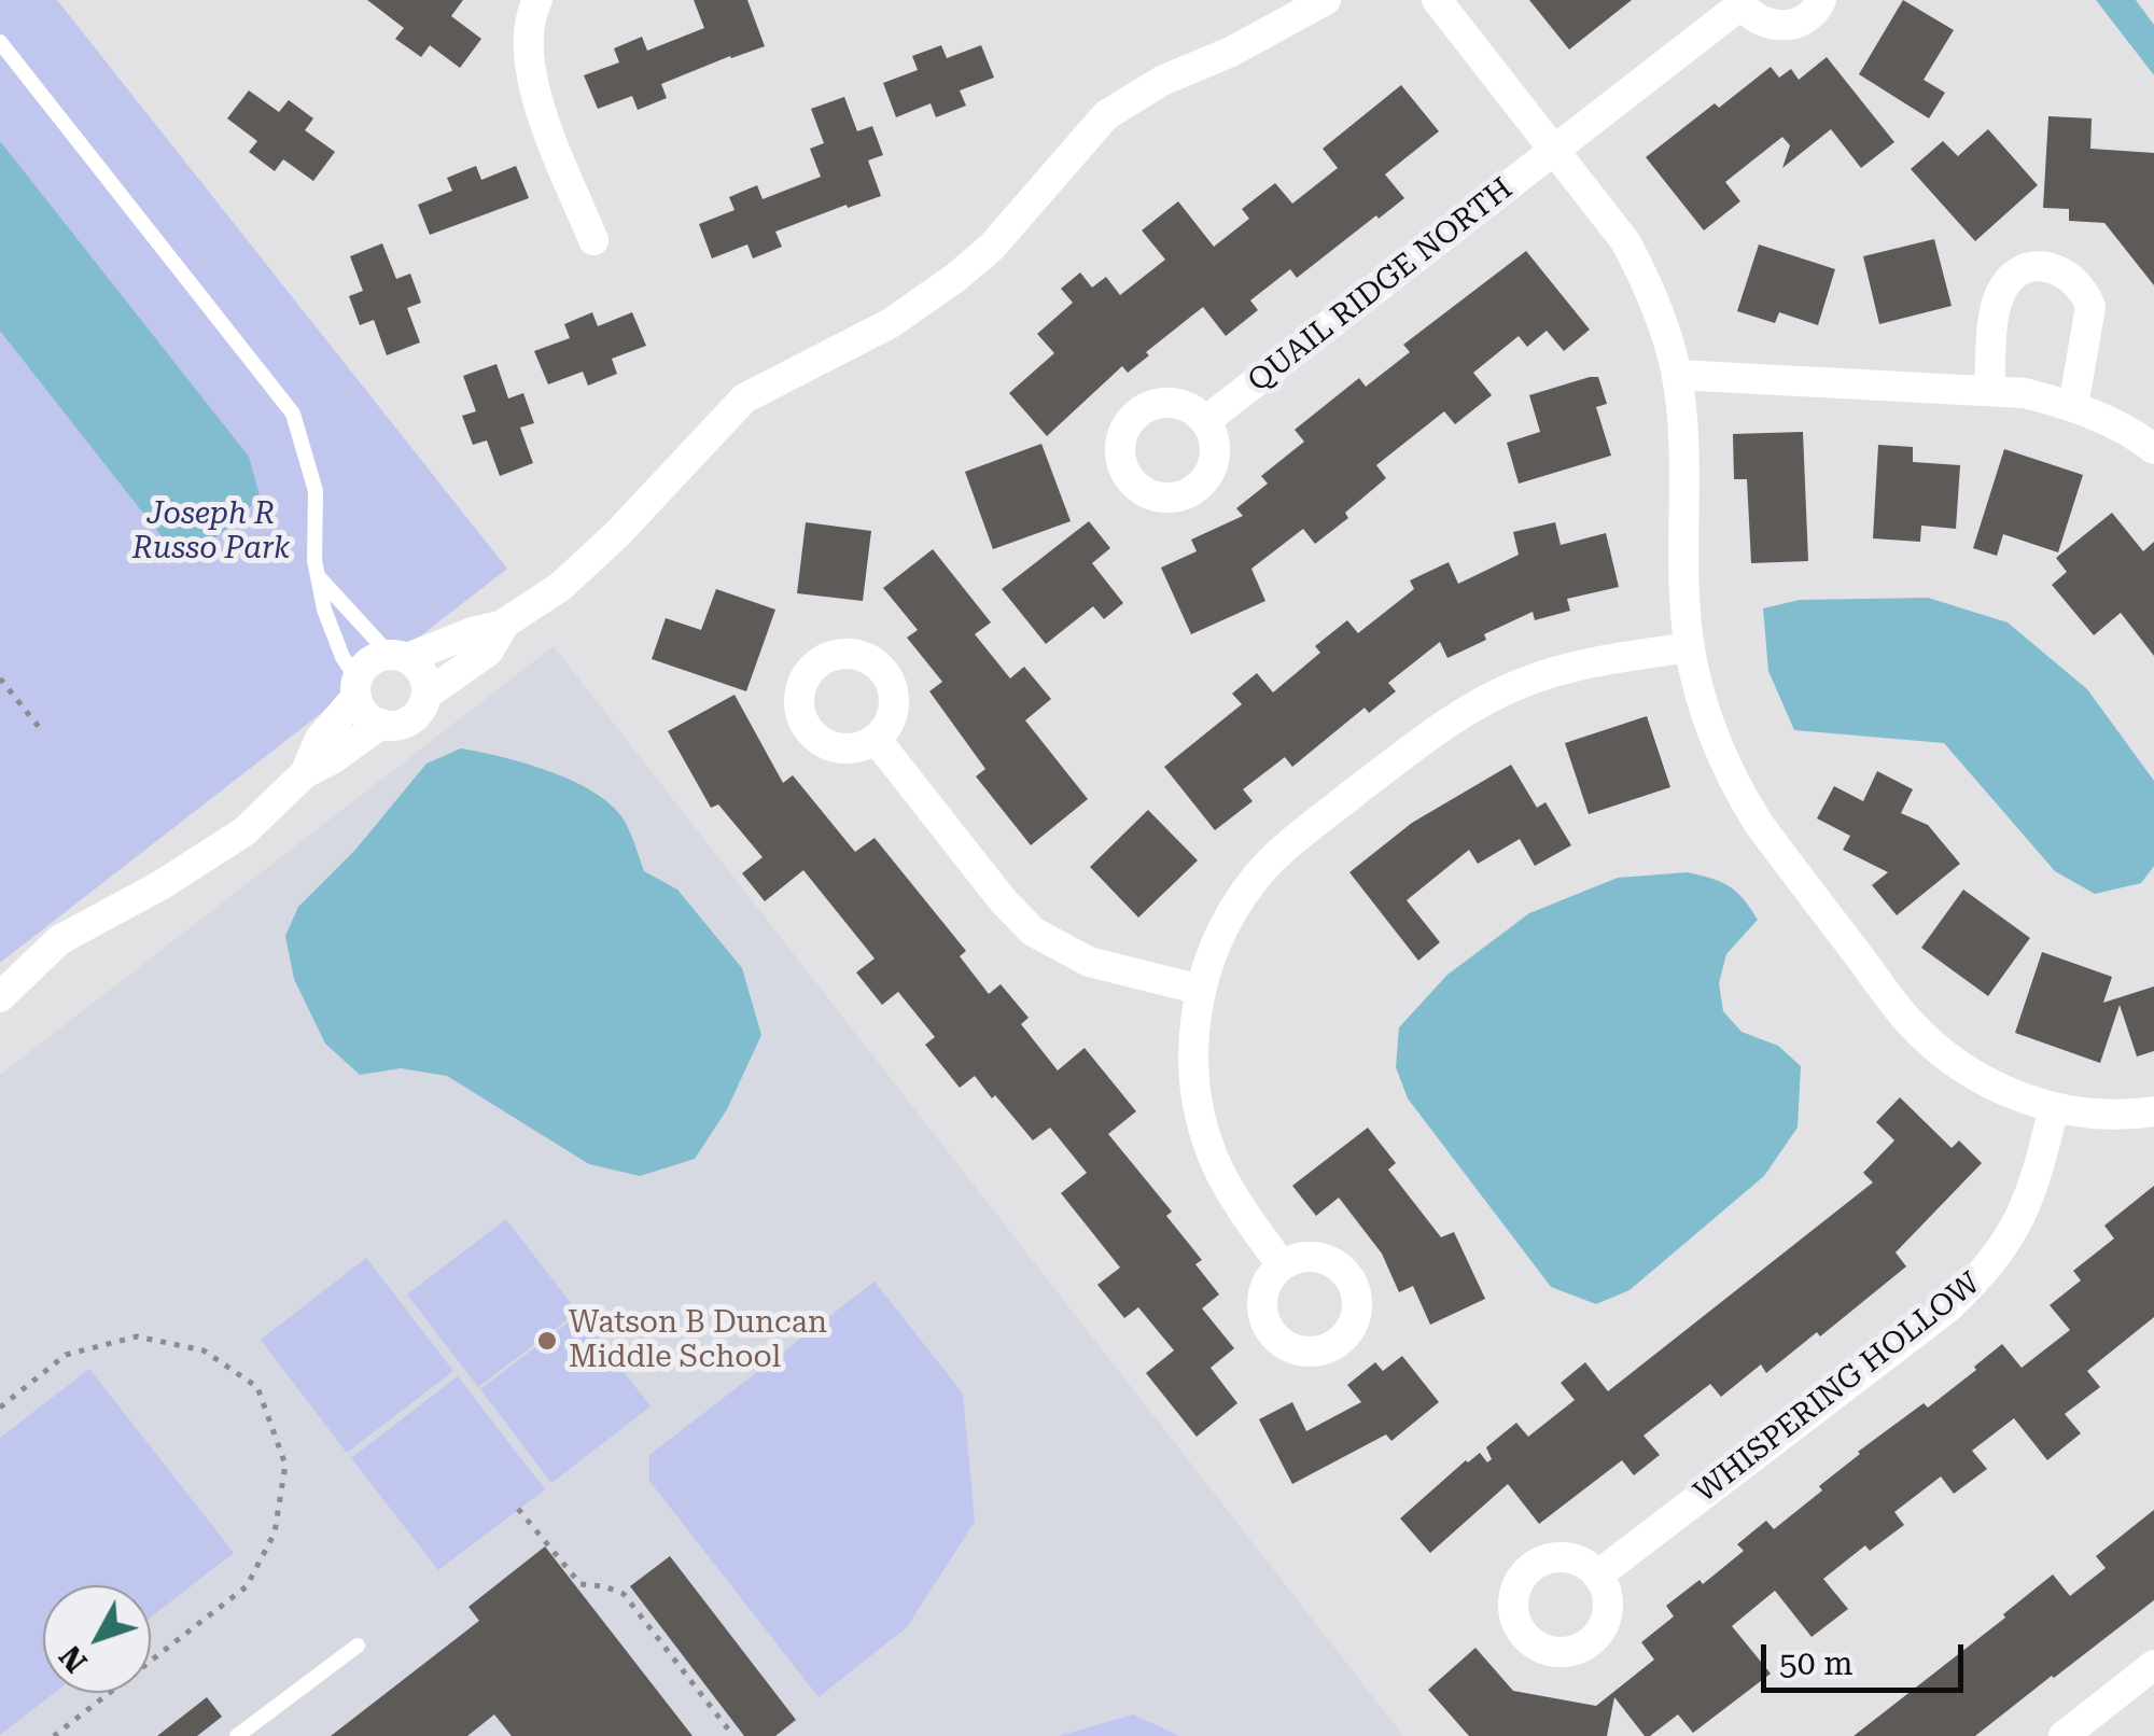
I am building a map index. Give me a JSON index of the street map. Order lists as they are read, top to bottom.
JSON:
{
  "streets": {
    "street": ["QUAIL RIDGE NORTH", "WHISPERING HOLLOW"]
  },
  "parks": ["Joseph R Russo Park"],
  "places": ["Watson B Duncan Middle School"],
  "scale_bar": "50 m",
  "north": "bottom left"
}
